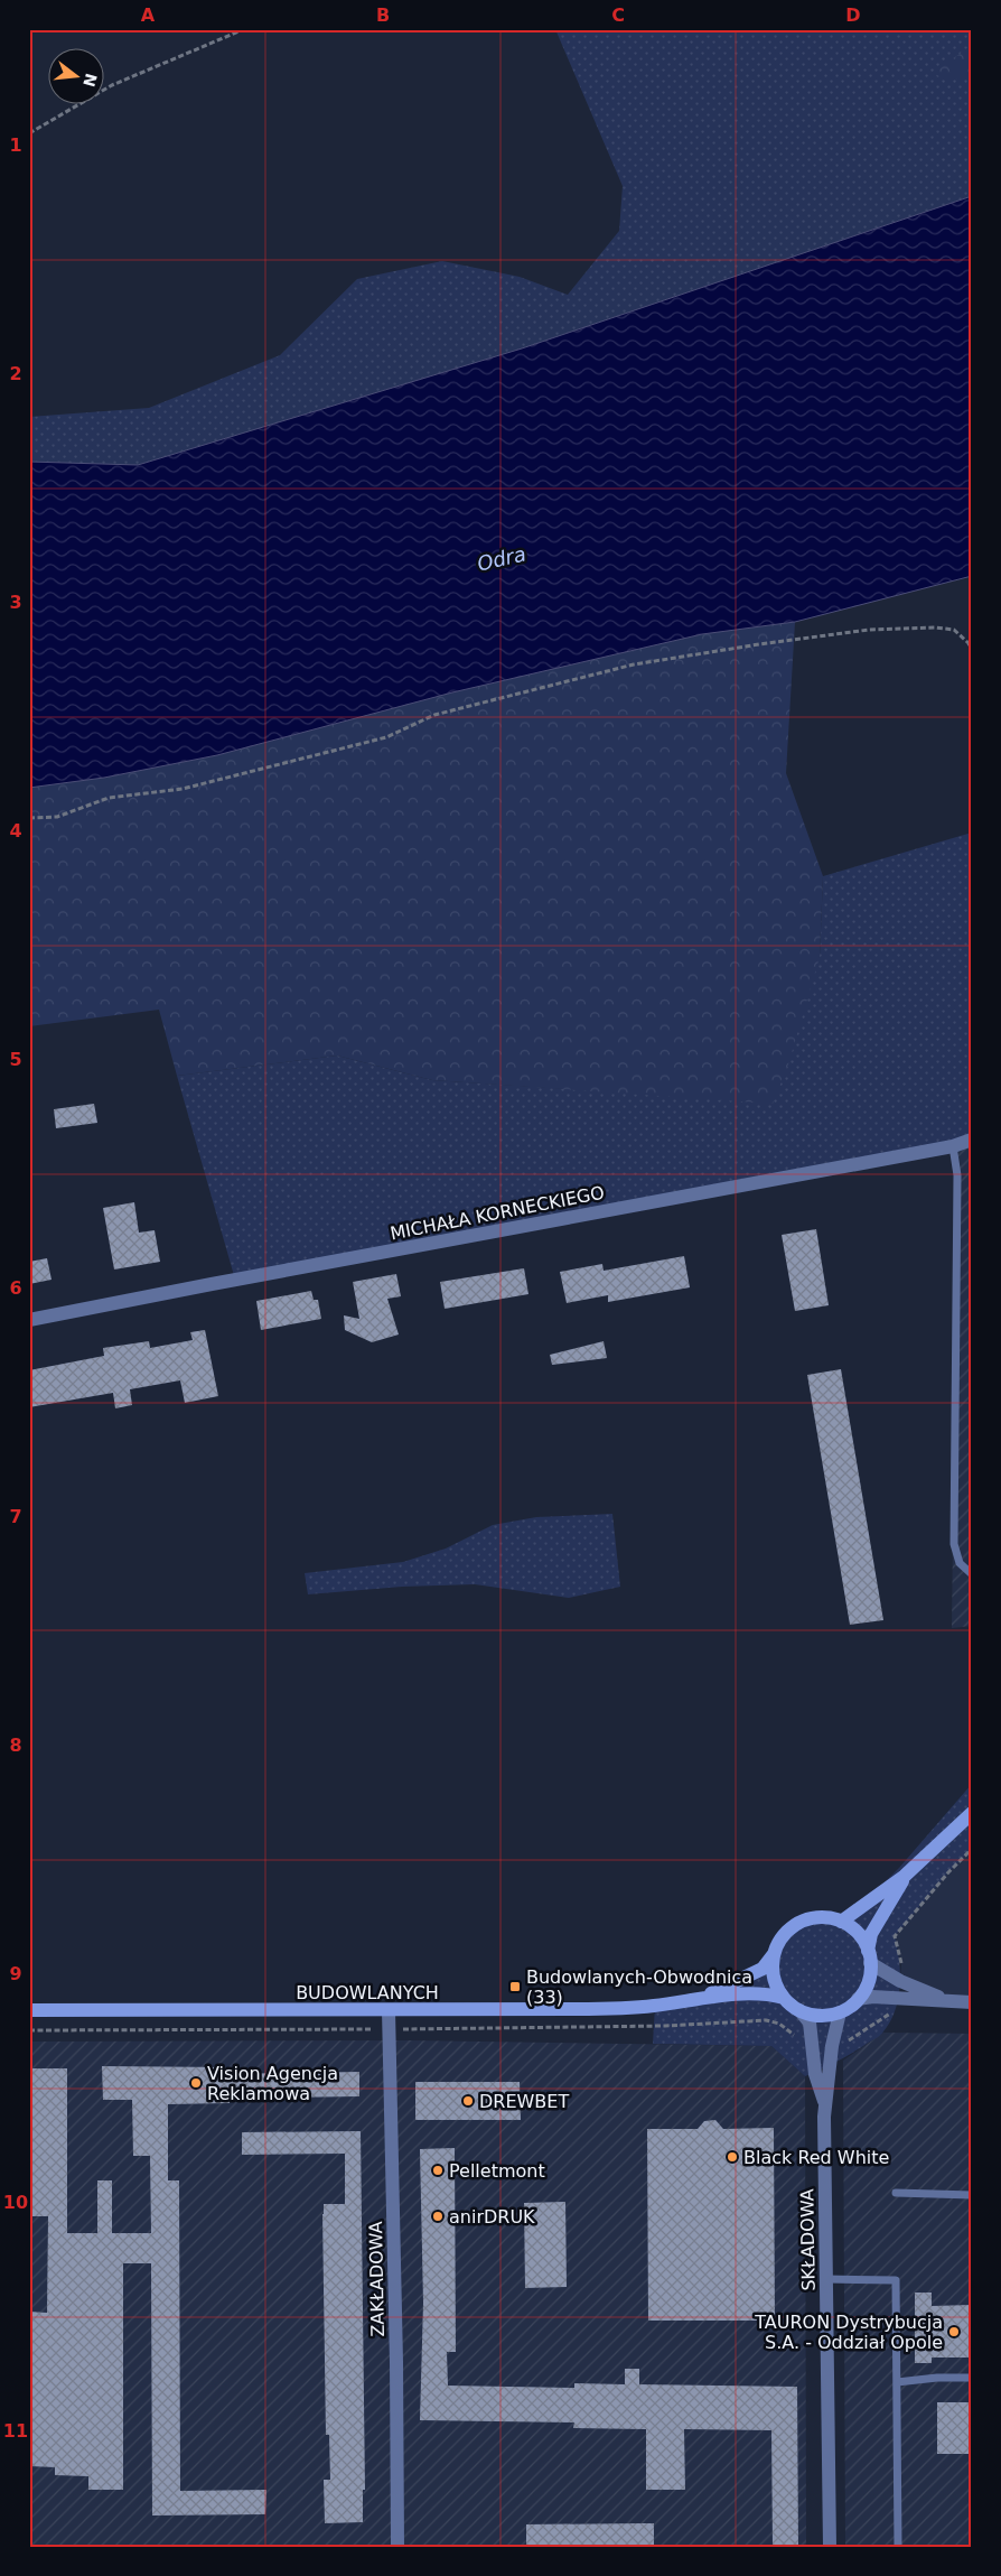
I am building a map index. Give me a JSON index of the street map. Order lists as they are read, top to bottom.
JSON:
{
  "streets": {
    "main road": ["BUDOWLANYCH"],
    "street": ["MICHAŁA KORNECKIEGO", "SKŁADOWA", "ZAKŁADOWA"]
  },
  "crossings": [
    ["BUDOWLANYCH", "SKŁADOWA"],
    ["BUDOWLANYCH", "ZAKŁADOWA"]
  ],
  "water": ["Odra"],
  "places": {
    "transit": ["Budowlanych-Obwodnica (33)"],
    "other": [
      "Vision Agencja Reklamowa",
      "DREWBET",
      "Black Red White",
      "Pelletmont",
      "anirDRUK",
      "TAURON Dystrybucja S.A. - Oddział Opole"
    ]
  },
  "north": "right",
  "grid": {
    "columns": [
      "A",
      "B",
      "C",
      "D"
    ],
    "rows": [
      "1",
      "2",
      "3",
      "4",
      "5",
      "6",
      "7",
      "8",
      "9",
      "10",
      "11"
    ]
  }
}
